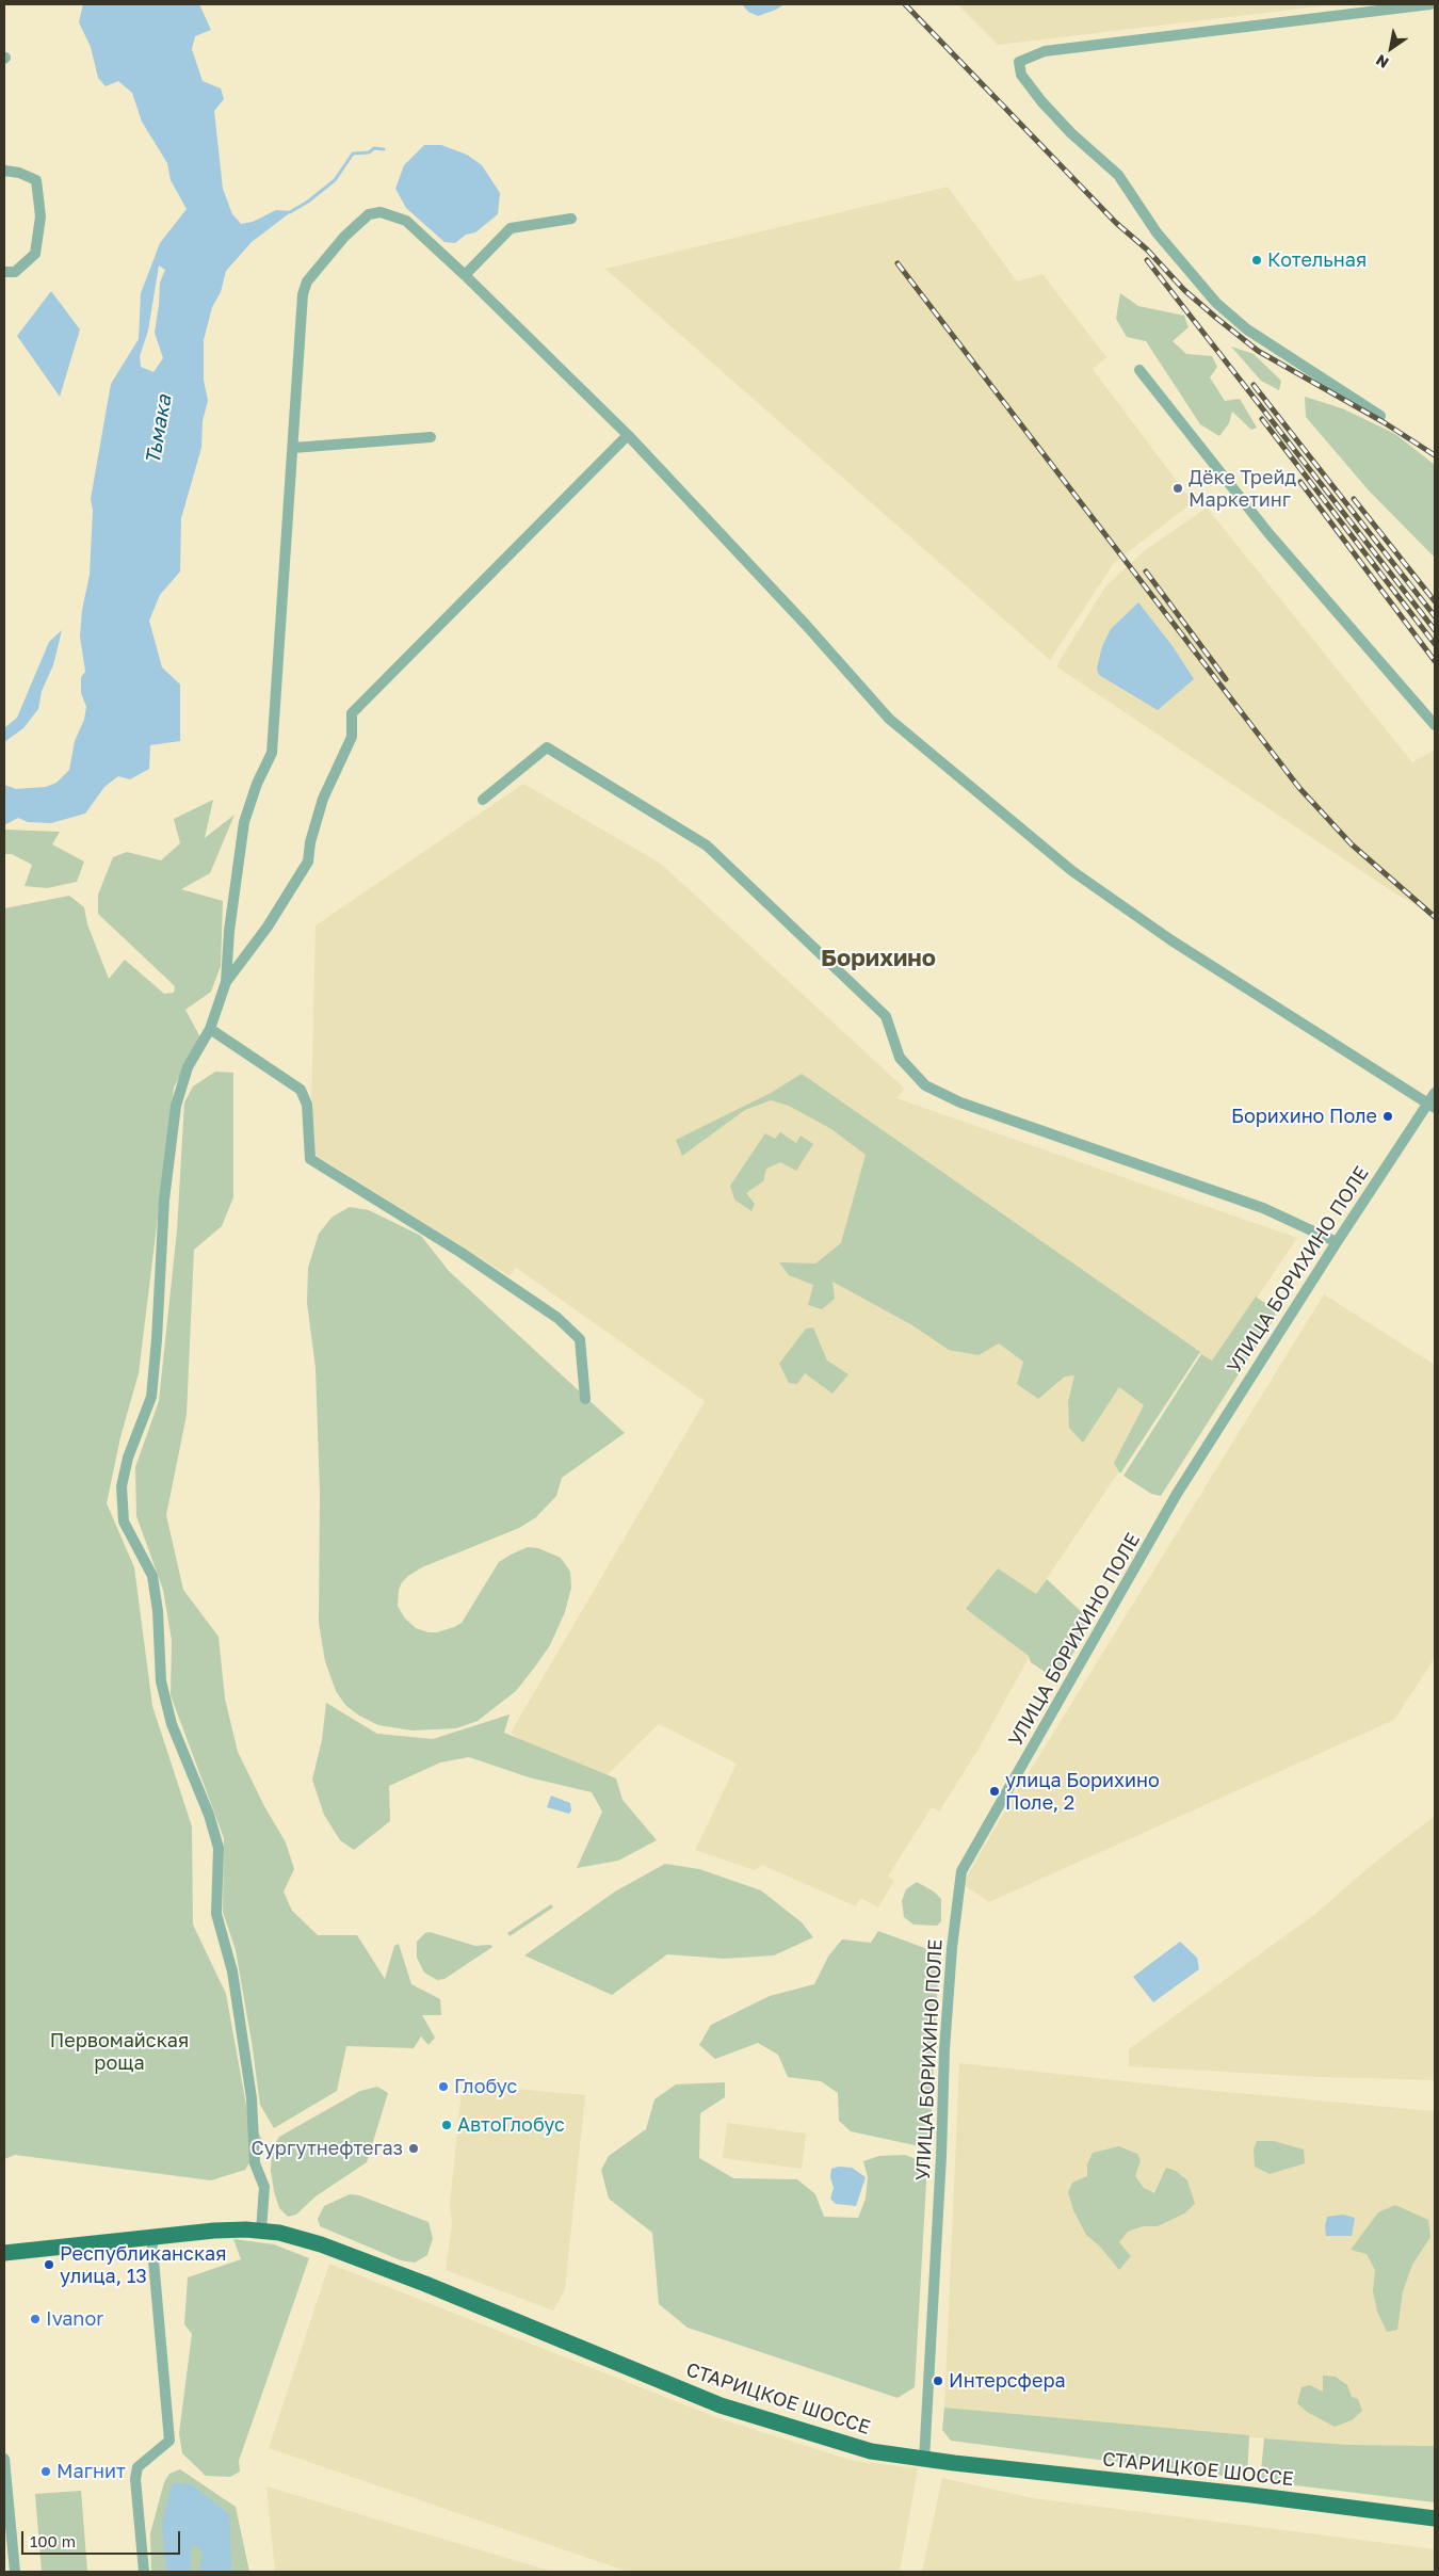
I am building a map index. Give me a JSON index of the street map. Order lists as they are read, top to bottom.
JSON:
{
  "streets": {
    "main road": ["СТАРИЦКОЕ ШОССЕ"],
    "street": ["УЛИЦА БОРИХИНО ПОЛЕ"]
  },
  "crossings": [
    ["УЛИЦА БОРИХИНО ПОЛЕ", "СТАРИЦКОЕ ШОССЕ"]
  ],
  "districts": ["Борихино"],
  "water": ["Тьмака"],
  "parks": ["Первомайская роща"],
  "places": [
    "Котельная",
    "Дёке Трейд Маркетинг",
    "Борихино Поле",
    "улица Борихино Поле, 2",
    "Глобус",
    "АвтоГлобус",
    "Сургутнефтегаз",
    "Республиканская улица, 13",
    "Ivanor",
    "Интерсфера",
    "Магнит"
  ],
  "scale_bar": "100 m",
  "north": "bottom left"
}
